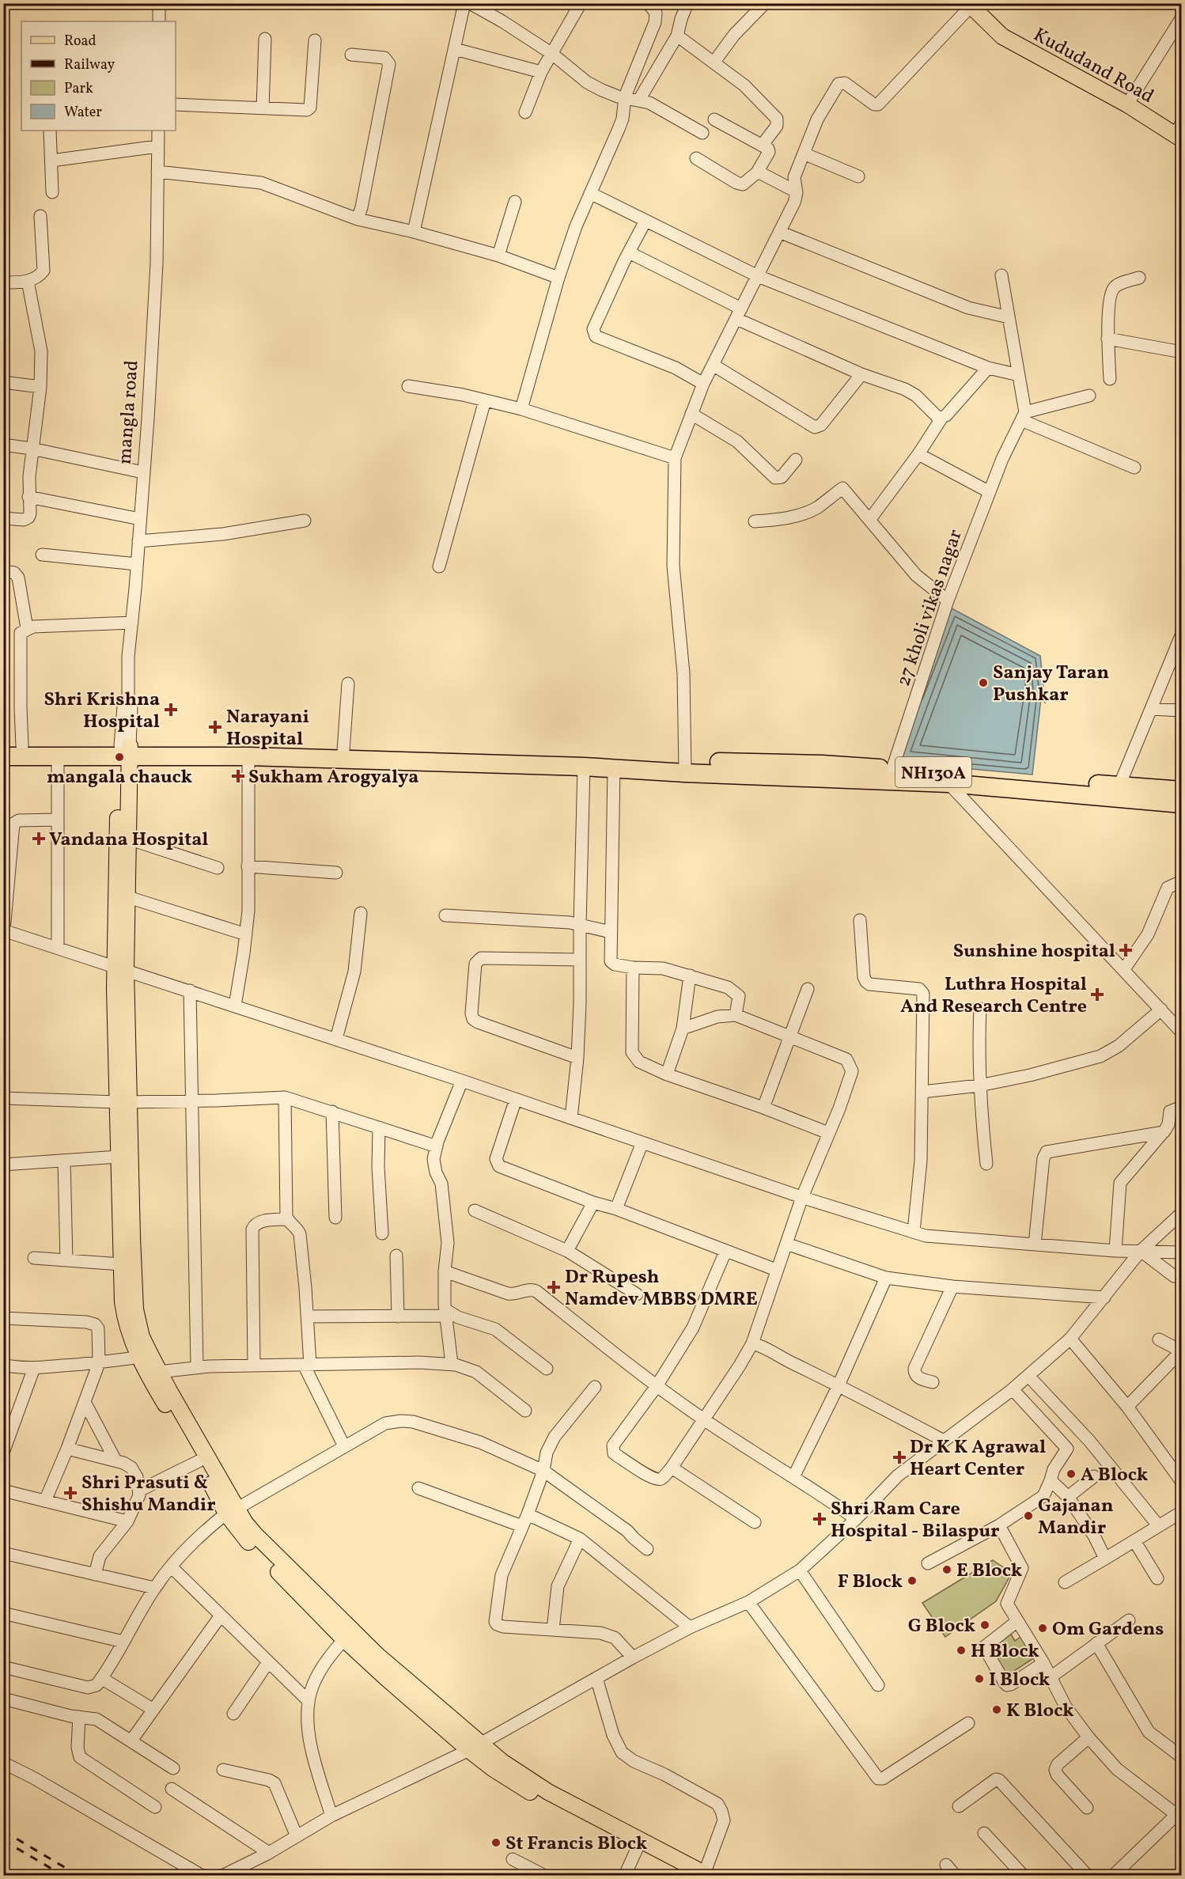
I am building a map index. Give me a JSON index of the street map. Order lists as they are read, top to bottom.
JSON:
{
  "streets": {
    "highway": ["NH130A"],
    "main road": ["Kududand Road"],
    "street": ["mangla road", "27 kholi vikas nagar"]
  },
  "crossings": [
    ["mangla road", "NH130A"],
    ["27 kholi vikas nagar", "NH130A"]
  ],
  "places": {
    "other": [
      "Sanjay Taran Pushkar",
      "mangala chauck",
      "A Block",
      "Gajanan Mandir",
      "E Block",
      "F Block",
      "G Block",
      "Om Gardens",
      "H Block",
      "I Block",
      "K Block",
      "St Francis Block"
    ],
    "health": [
      "Shri Krishna Hospital",
      "Narayani Hospital",
      "Sukham Arogyalya",
      "Vandana Hospital",
      "Sunshine hospital",
      "Luthra Hospital And Research Centre",
      "Dr Rupesh Namdev MBBS DMRE",
      "Dr K K Agrawal Heart Center",
      "Shri Prasuti & Shishu Mandir",
      "Shri Ram Care Hospital - Bilaspur"
    ]
  },
  "legend": [
    "Road",
    "Railway",
    "Park",
    "Water"
  ]
}
